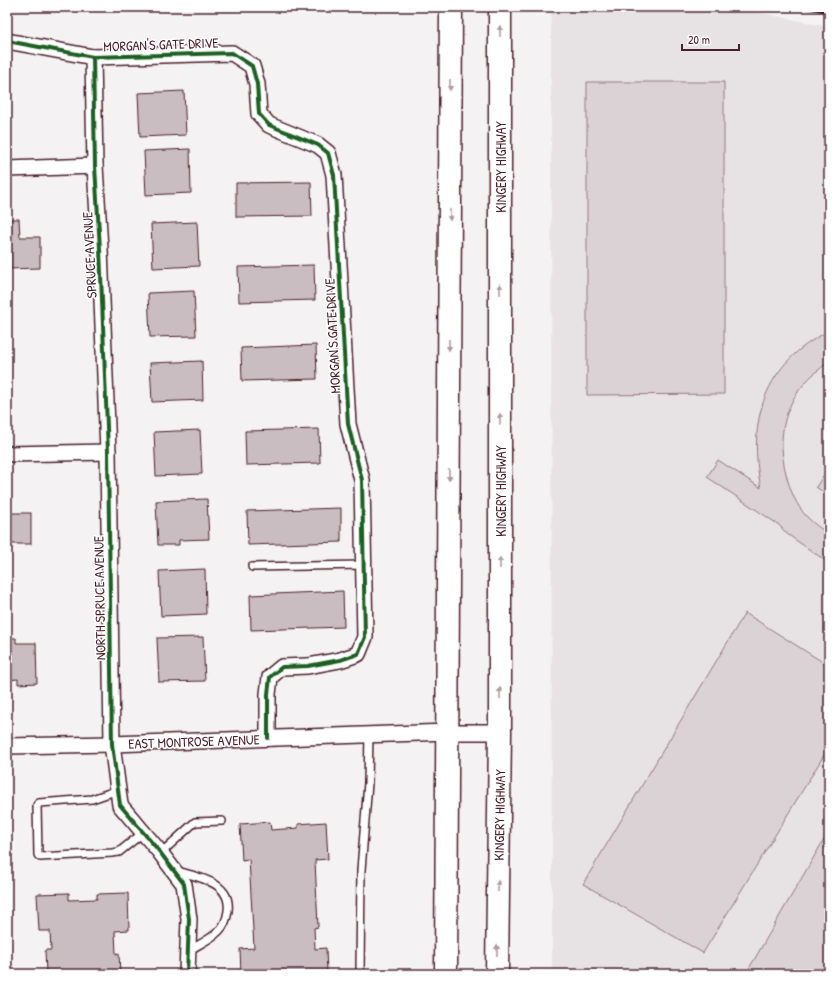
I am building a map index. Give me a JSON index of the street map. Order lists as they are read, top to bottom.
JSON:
{
  "streets": {
    "highway": ["KINGERY HIGHWAY"],
    "street": [
      "MORGAN'S GATE DRIVE",
      "SPRUCE AVENUE",
      "NORTH SPRUCE AVENUE",
      "EAST MONTROSE AVENUE"
    ]
  },
  "crossings": [
    ["MORGAN'S GATE DRIVE", "SPRUCE AVENUE"],
    ["MORGAN'S GATE DRIVE", "EAST MONTROSE AVENUE"],
    ["KINGERY HIGHWAY", "EAST MONTROSE AVENUE"],
    ["SPRUCE AVENUE", "NORTH SPRUCE AVENUE"],
    ["NORTH SPRUCE AVENUE", "EAST MONTROSE AVENUE"]
  ],
  "scale_bar": "20 m"
}
